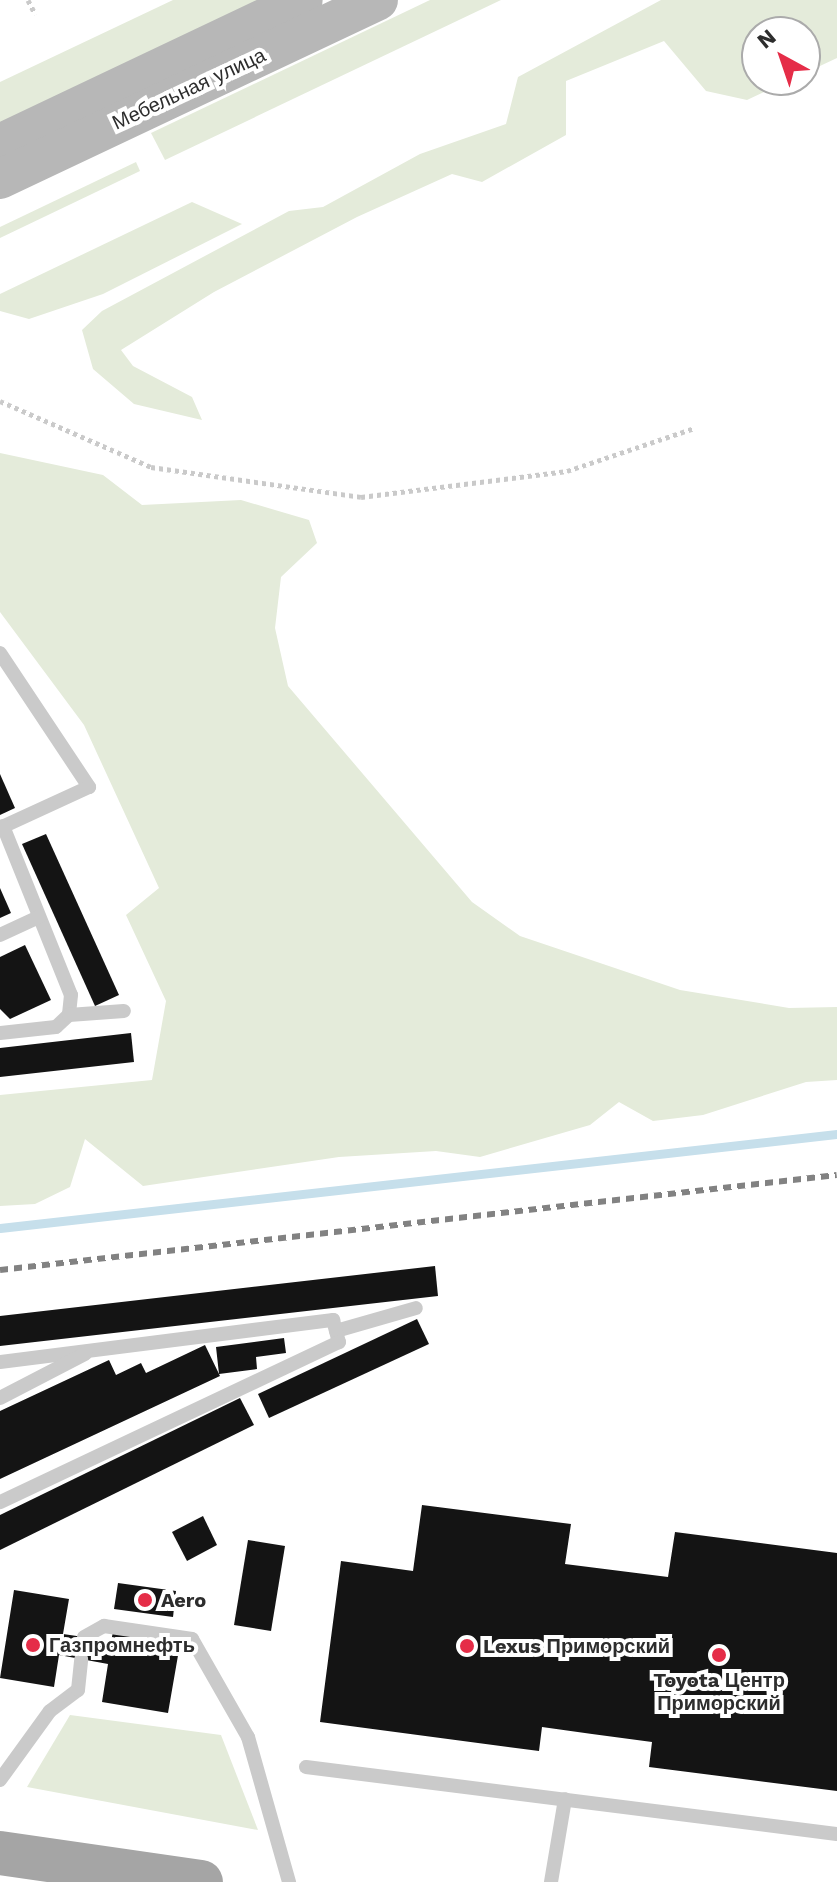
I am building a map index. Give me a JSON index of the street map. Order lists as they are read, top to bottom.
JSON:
{
  "streets": {
    "street": ["Мебельная улица"]
  },
  "places": [
    "Aero",
    "Газпромнефть",
    "Lexus Приморский",
    "Toyota Центр Приморский"
  ],
  "north": "top left"
}
